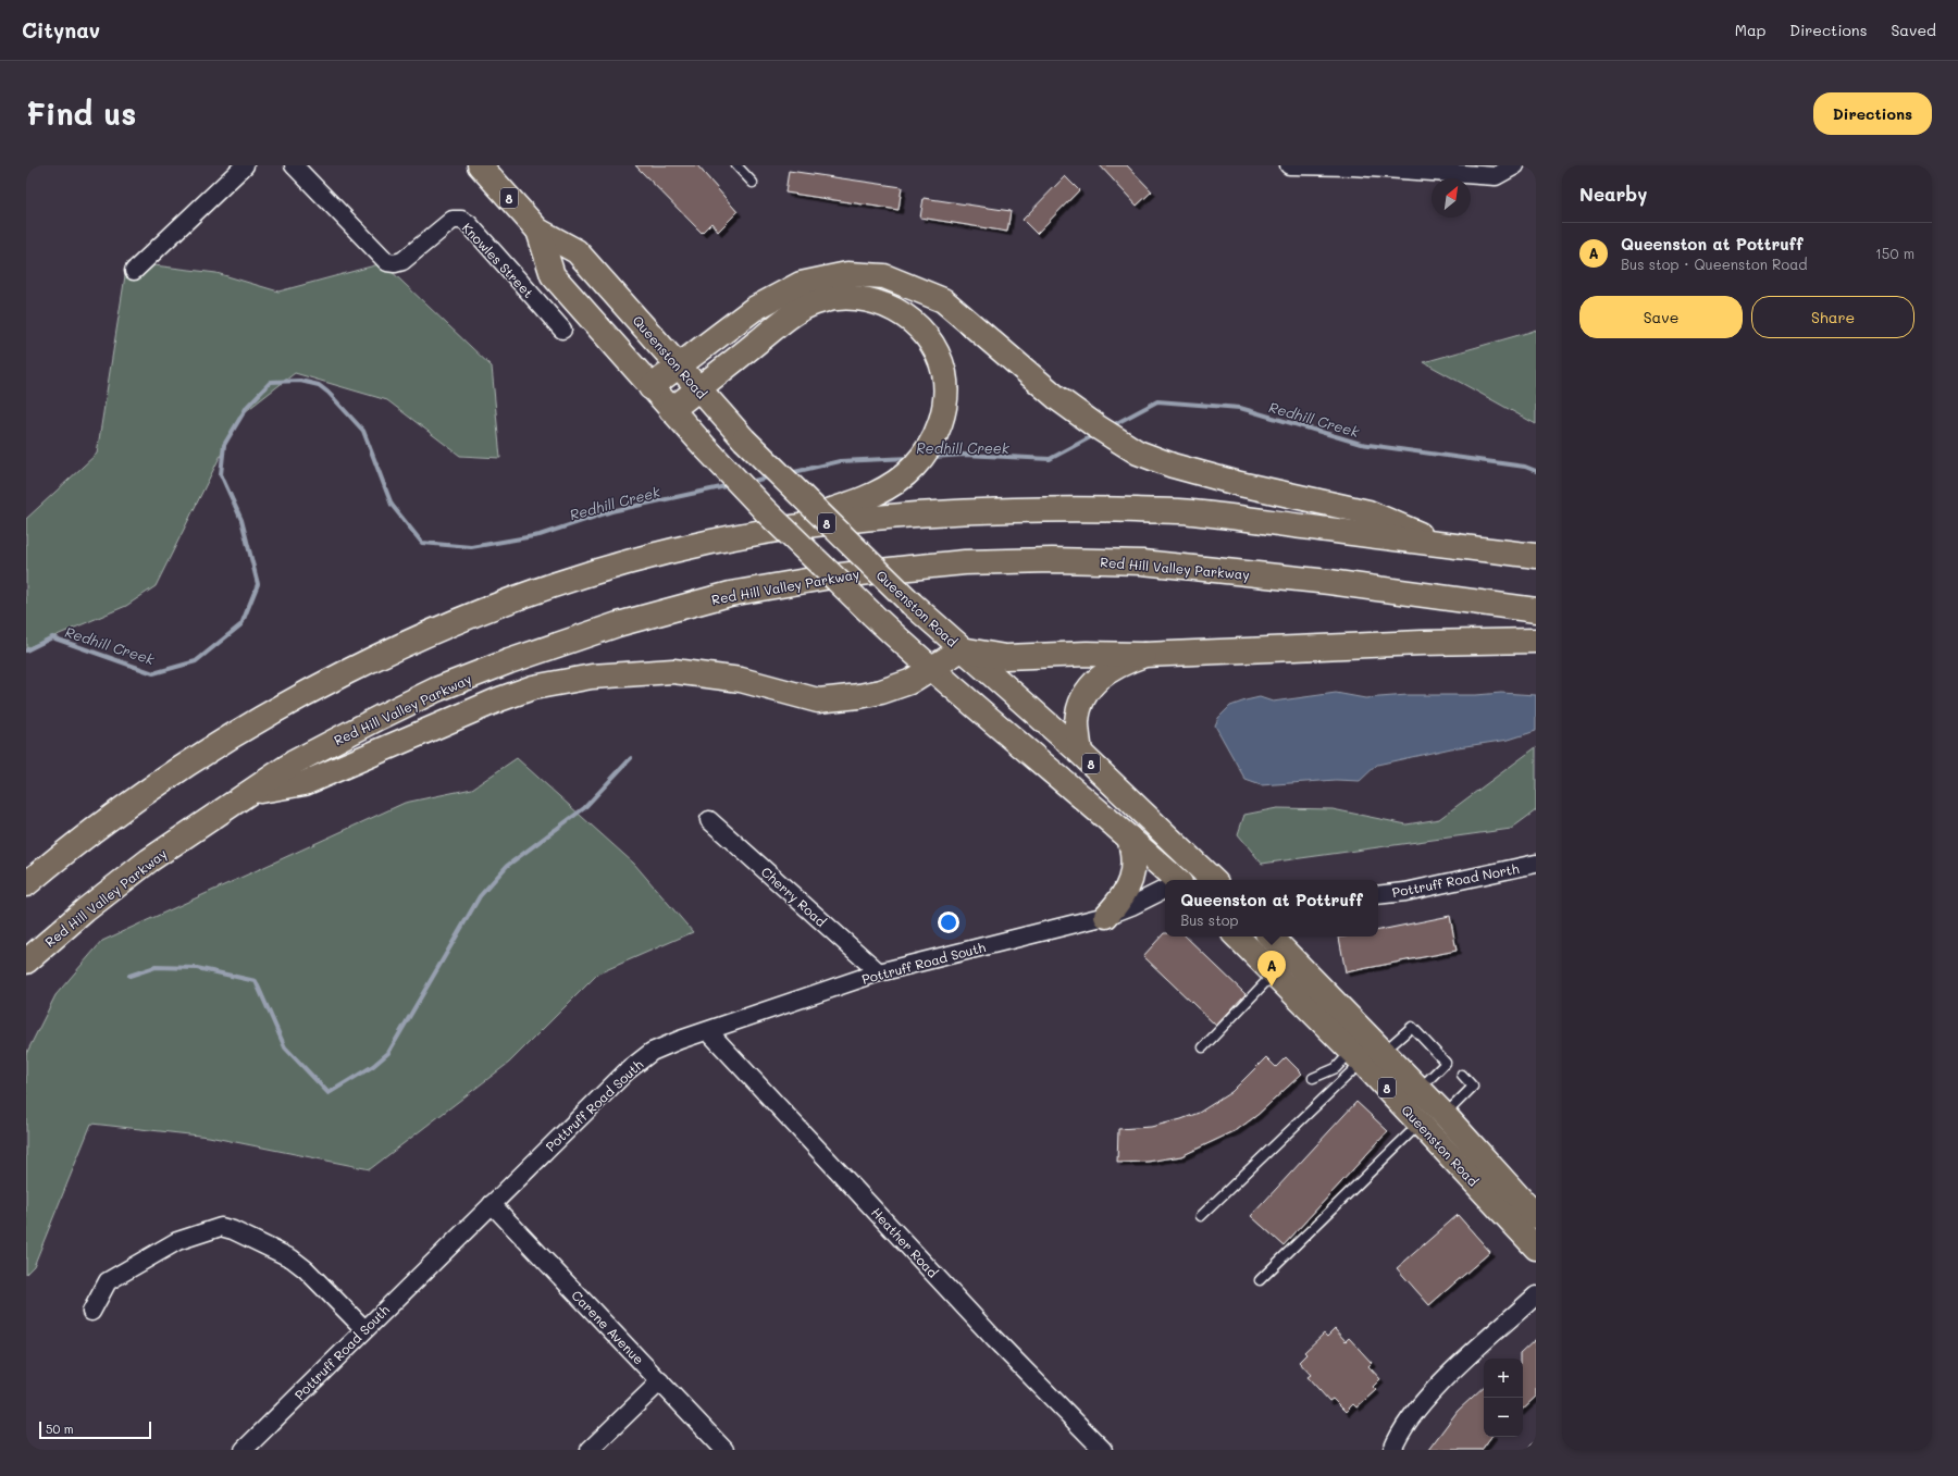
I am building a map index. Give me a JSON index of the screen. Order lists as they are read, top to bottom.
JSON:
{
  "streets": {
    "main road": ["8", "Queenston Road", "Red Hill Valley Parkway"],
    "street": [
      "Knowles Street",
      "Pottruff Road North",
      "Cherry Road",
      "Pottruff Road South",
      "Heather Road",
      "Carene Avenue"
    ]
  },
  "crossings": [
    ["Cherry Road", "Pottruff Road South"],
    ["Pottruff Road South", "Heather Road"],
    ["Pottruff Road South", "Carene Avenue"]
  ],
  "water": ["Redhill Creek"],
  "scale_bar": "50 m",
  "north": "top right",
  "page": {
    "header": "Citynav",
    "nav": ["Map", "Directions", "Saved"],
    "buttons": [
      "Directions",
      ["Save", "Share"]
    ],
    "title": "Find us",
    "heading": "Nearby",
    "list": [
      {
        "mark": "A",
        "name": "Queenston at Pottruff",
        "note": "Bus stop · Queenston Road",
        "value": "150 m"
      }
    ],
    "popup": ["Queenston at Pottruff", "Bus stop"],
    "pins": "A",
    "map_buttons": ["+", "−"],
    "scale": "50 m"
  }
}
